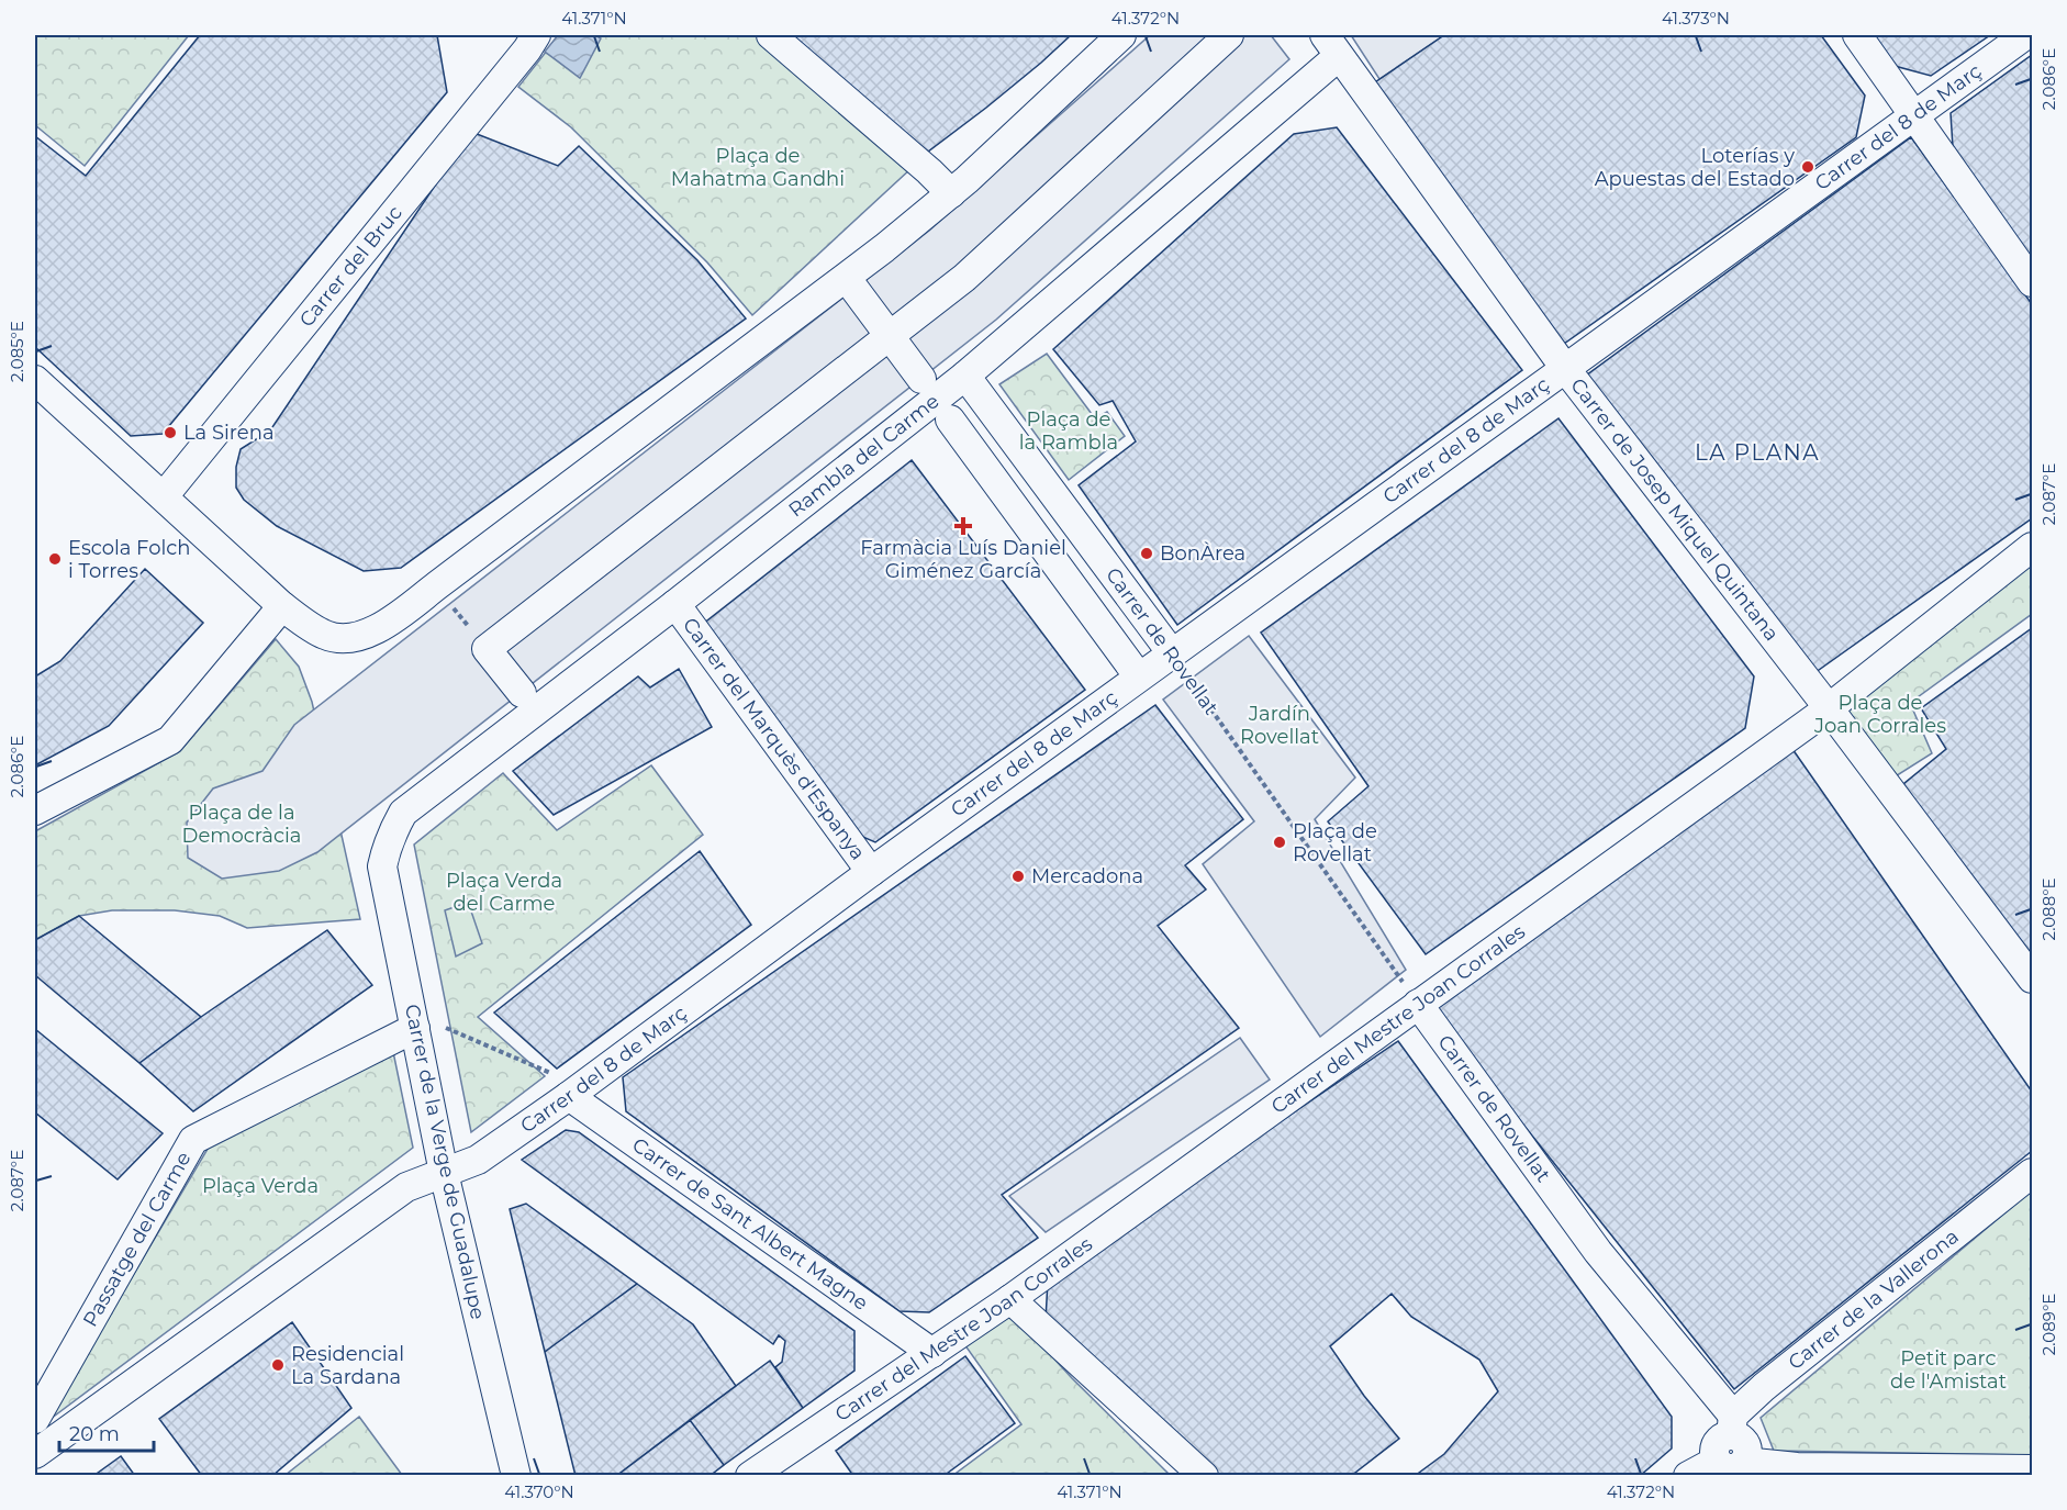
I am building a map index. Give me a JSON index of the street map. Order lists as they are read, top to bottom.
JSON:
{
  "streets": {
    "street": [
      "Carrer del 8 de Març",
      "Carrer del Bruc",
      "Rambla del Carme",
      "Carrer de Josep Miquel Quintana",
      "Carrer de Rovellat",
      "Carrer del Marquès d'Espanya",
      "Carrer del Mestre Joan Corrales",
      "Carrer de la Verge de Guadalupe",
      "Carrer de Sant Albert Magne",
      "Passatge del Carme",
      "Carrer de la Vallerona"
    ]
  },
  "crossings": [
    ["Carrer del 8 de Març", "Carrer de Josep Miquel Quintana"],
    ["Carrer del 8 de Març", "Carrer de Rovellat"],
    ["Carrer del 8 de Març", "Carrer del Marquès d'Espanya"],
    ["Carrer del 8 de Març", "Carrer de la Verge de Guadalupe"],
    ["Carrer del 8 de Març", "Carrer de Sant Albert Magne"],
    ["Rambla del Carme", "Carrer de Josep Miquel Quintana"],
    ["Rambla del Carme", "Carrer de Rovellat"],
    ["Rambla del Carme", "Carrer del Marquès d'Espanya"],
    ["Rambla del Carme", "Carrer de la Verge de Guadalupe"],
    ["Carrer de Josep Miquel Quintana", "Carrer del Mestre Joan Corrales"],
    ["Carrer de Rovellat", "Carrer del Mestre Joan Corrales"],
    ["Carrer de Rovellat", "Carrer de la Vallerona"],
    ["Carrer del Mestre Joan Corrales", "Carrer de Sant Albert Magne"],
    ["Carrer de la Verge de Guadalupe", "Passatge del Carme"]
  ],
  "districts": ["LA PLANA"],
  "parks": [
    "Plaça de Mahatma Gandhi",
    "Plaça de la Rambla",
    "Plaça de Joan Corrales",
    "Jardín Rovellat",
    "Plaça de la Democràcia",
    "Plaça Verda del Carme",
    "Plaça Verda",
    "Petit parc de l'Amistat"
  ],
  "places": {
    "other": [
      "Loterías y Apuestas del Estado",
      "La Sirena",
      "BonÀrea",
      "Escola Folch i Torres",
      "Plaça de Rovellat",
      "Mercadona",
      "Residencial La Sardana"
    ],
    "health": ["Farmàcia Luís Daniel Giménez García"]
  },
  "scale_bar": "20 m",
  "coordinates": [
    "41.371°N",
    "41.372°N",
    "41.373°N",
    "2.086°E",
    "2.085°E",
    "2.087°E",
    "2.088°E",
    "2.089°E",
    "41.370°N"
  ]
}
